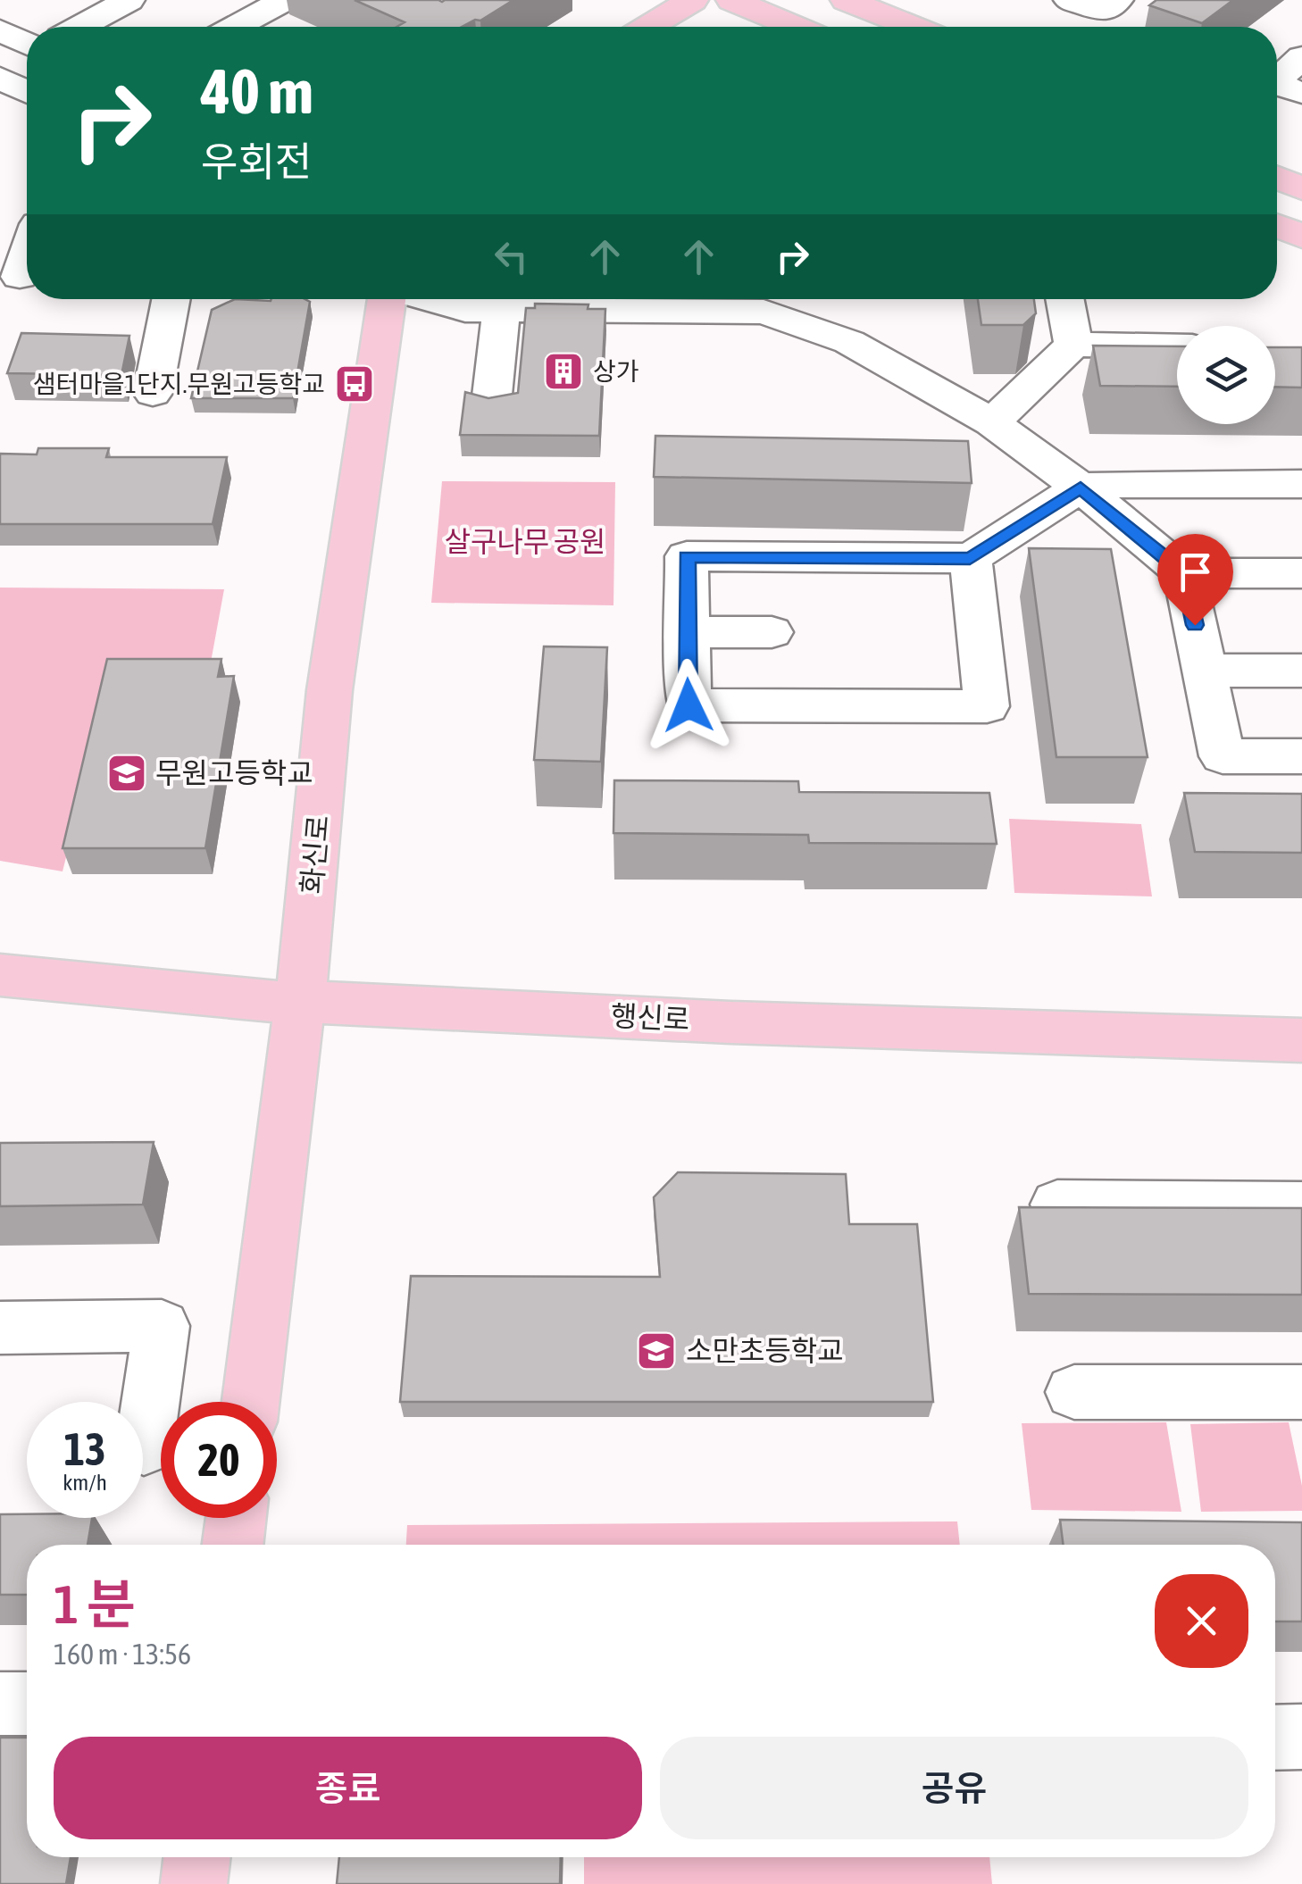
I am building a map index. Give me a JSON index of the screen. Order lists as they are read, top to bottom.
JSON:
{
  "streets": {
    "main road": ["화신로", "행신로"]
  },
  "crossings": [
    ["화신로", "행신로"]
  ],
  "parks": ["살구나무 공원"],
  "places": {
    "building": ["상가"],
    "bus stop": ["샘터마을1단지.무원고등학교"],
    "school or university": ["무원고등학교", "소만초등학교"]
  },
  "page": {
    "turn": ["40 m", "우회전"],
    "speed": "13 km/h",
    "limit": "20",
    "heading": ["1 분", "160 m · 13:56"],
    "buttons": ["종료", "공유"]
  }
}
